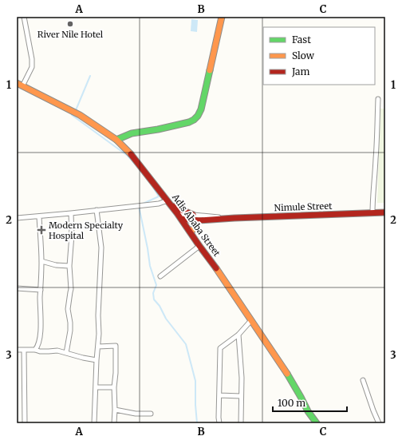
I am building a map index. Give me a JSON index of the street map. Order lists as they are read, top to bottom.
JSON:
{
  "streets": {
    "street": ["Nimule Street", "Adis Ababa Street"]
  },
  "crossings": [
    ["Nimule Street", "Adis Ababa Street"]
  ],
  "places": {
    "other": ["River Nile Hotel"],
    "health": ["Modern Specialty Hospital"]
  },
  "legend": ["Fast", "Slow", "Jam"],
  "scale_bar": "100 m",
  "grid": {
    "columns": ["A", "B", "C"],
    "rows": ["1", "2", "3"]
  }
}
